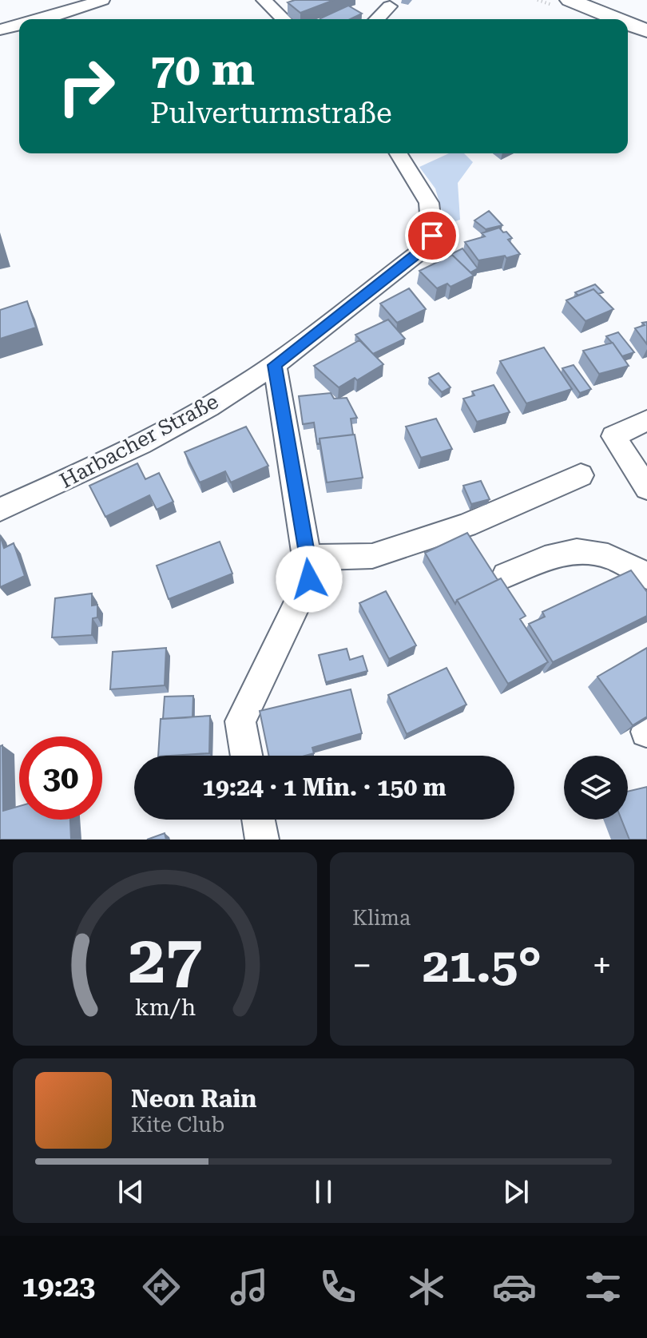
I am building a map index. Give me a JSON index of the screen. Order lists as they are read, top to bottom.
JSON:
{
  "streets": {
    "street": ["Harbacher Straße"]
  },
  "page": {
    "turn": ["70 m", "Pulverturmstraße"],
    "limit": "30",
    "trip": "19:24 · 1 Min. · 150 m",
    "tile": "Klima",
    "heat": ["−", "21.5°", "+"],
    "song": ["Neon Rain", "Kite Club"],
    "tabs": "19:23",
    "gauge": ["27", "km/h"]
  }
}
